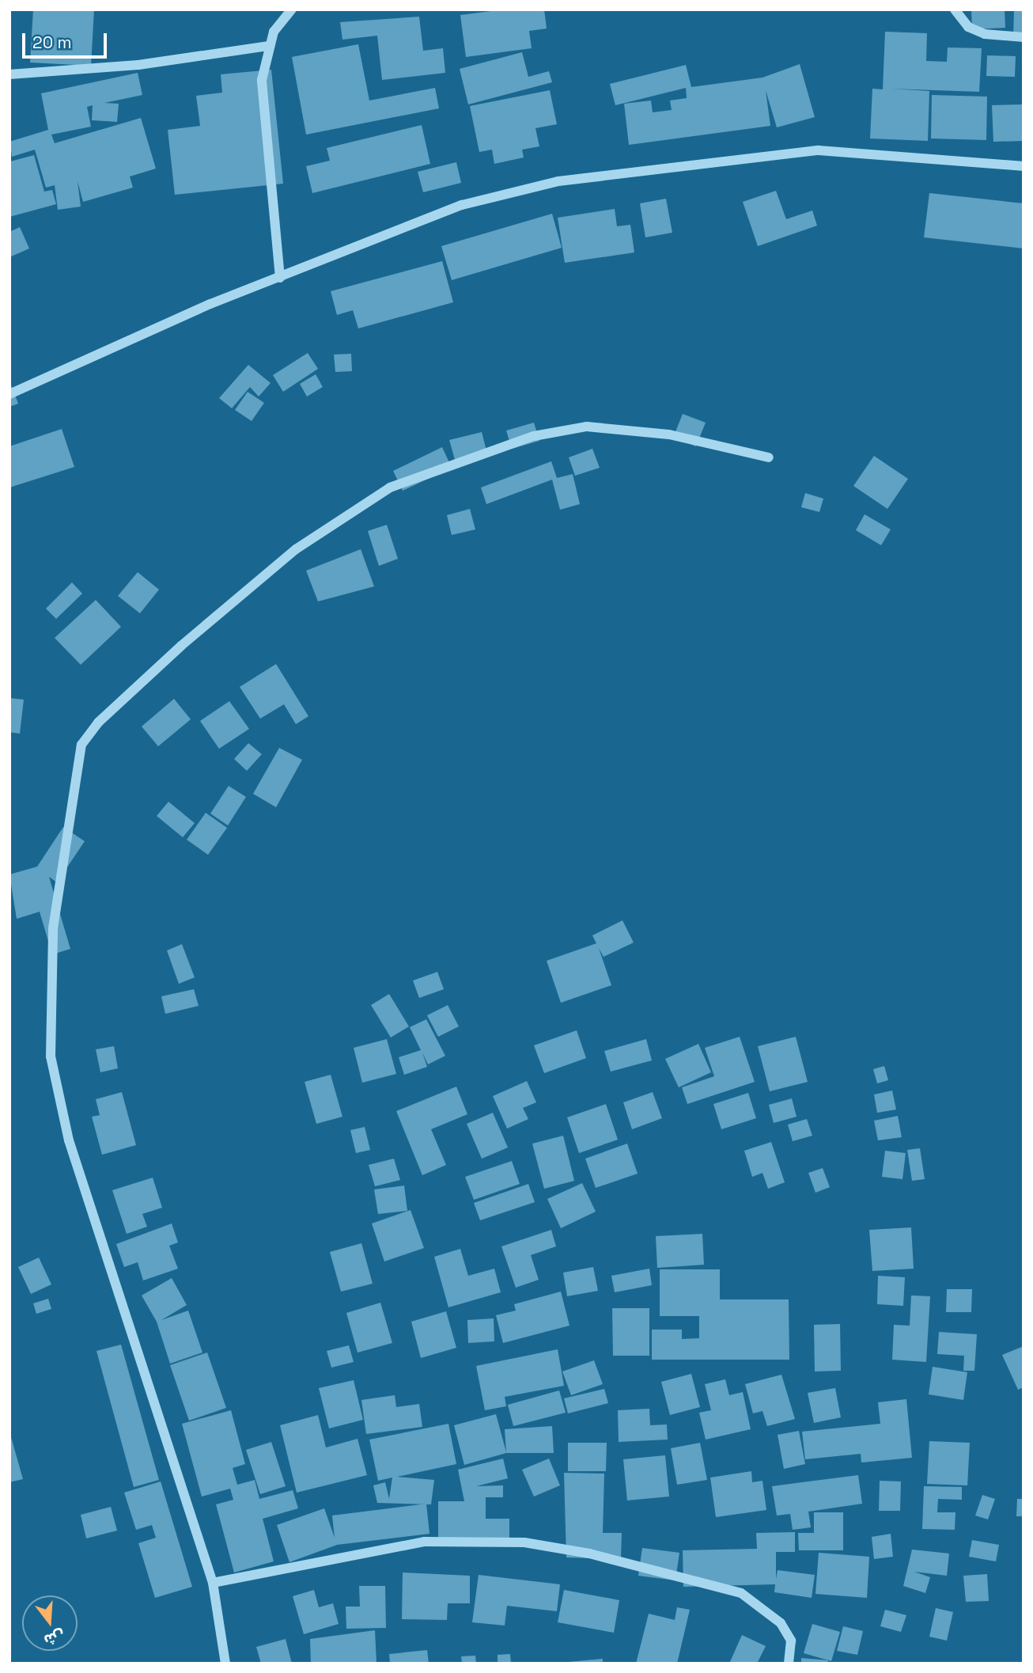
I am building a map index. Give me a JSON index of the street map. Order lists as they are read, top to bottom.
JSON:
{
  "scale_bar": "20 m",
  "north": "bottom"
}
